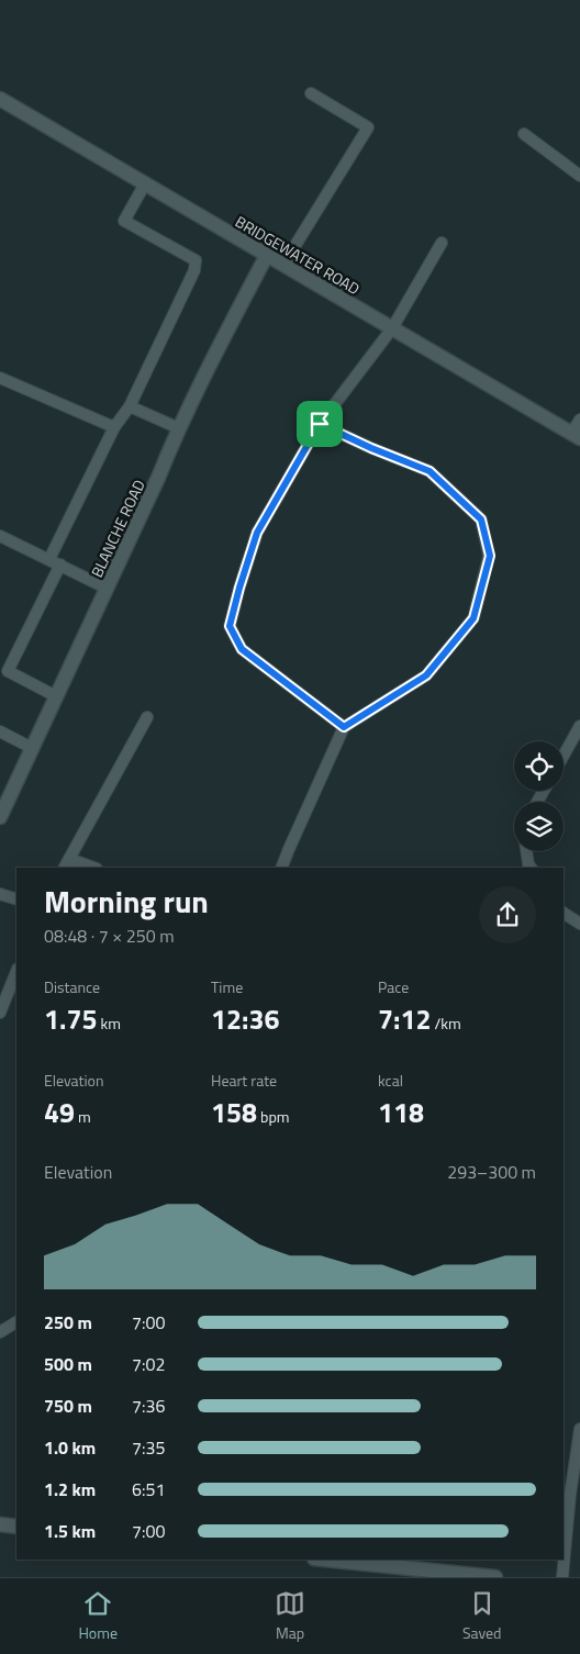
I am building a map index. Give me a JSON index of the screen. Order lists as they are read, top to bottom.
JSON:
{
  "streets": {
    "street": ["BRIDGEWATER ROAD", "BLANCHE ROAD"]
  },
  "crossings": [
    ["BRIDGEWATER ROAD", "BLANCHE ROAD"]
  ],
  "page": {
    "heading": ["Morning run", "08:48 · 7 × 250 m"],
    "stats": [
      ["Distance", "1.75 km"],
      ["Time", "12:36"],
      ["Pace", "7:12 /km"],
      ["Elevation", "49 m"],
      ["Heart rate", "158 bpm"],
      ["kcal", "118"]
    ],
    "chart": ["Elevation", "293–300 m"],
    "list": [
      {
        "name": "250 m",
        "note": "7:00"
      },
      {
        "name": "500 m",
        "note": "7:02"
      },
      {
        "name": "750 m",
        "note": "7:36"
      },
      {
        "name": "1.0 km",
        "note": "7:35"
      },
      {
        "name": "1.2 km",
        "note": "6:51"
      },
      {
        "name": "1.5 km",
        "note": "7:00"
      }
    ],
    "tabs": ["Home", "Map", "Saved"]
  }
}
